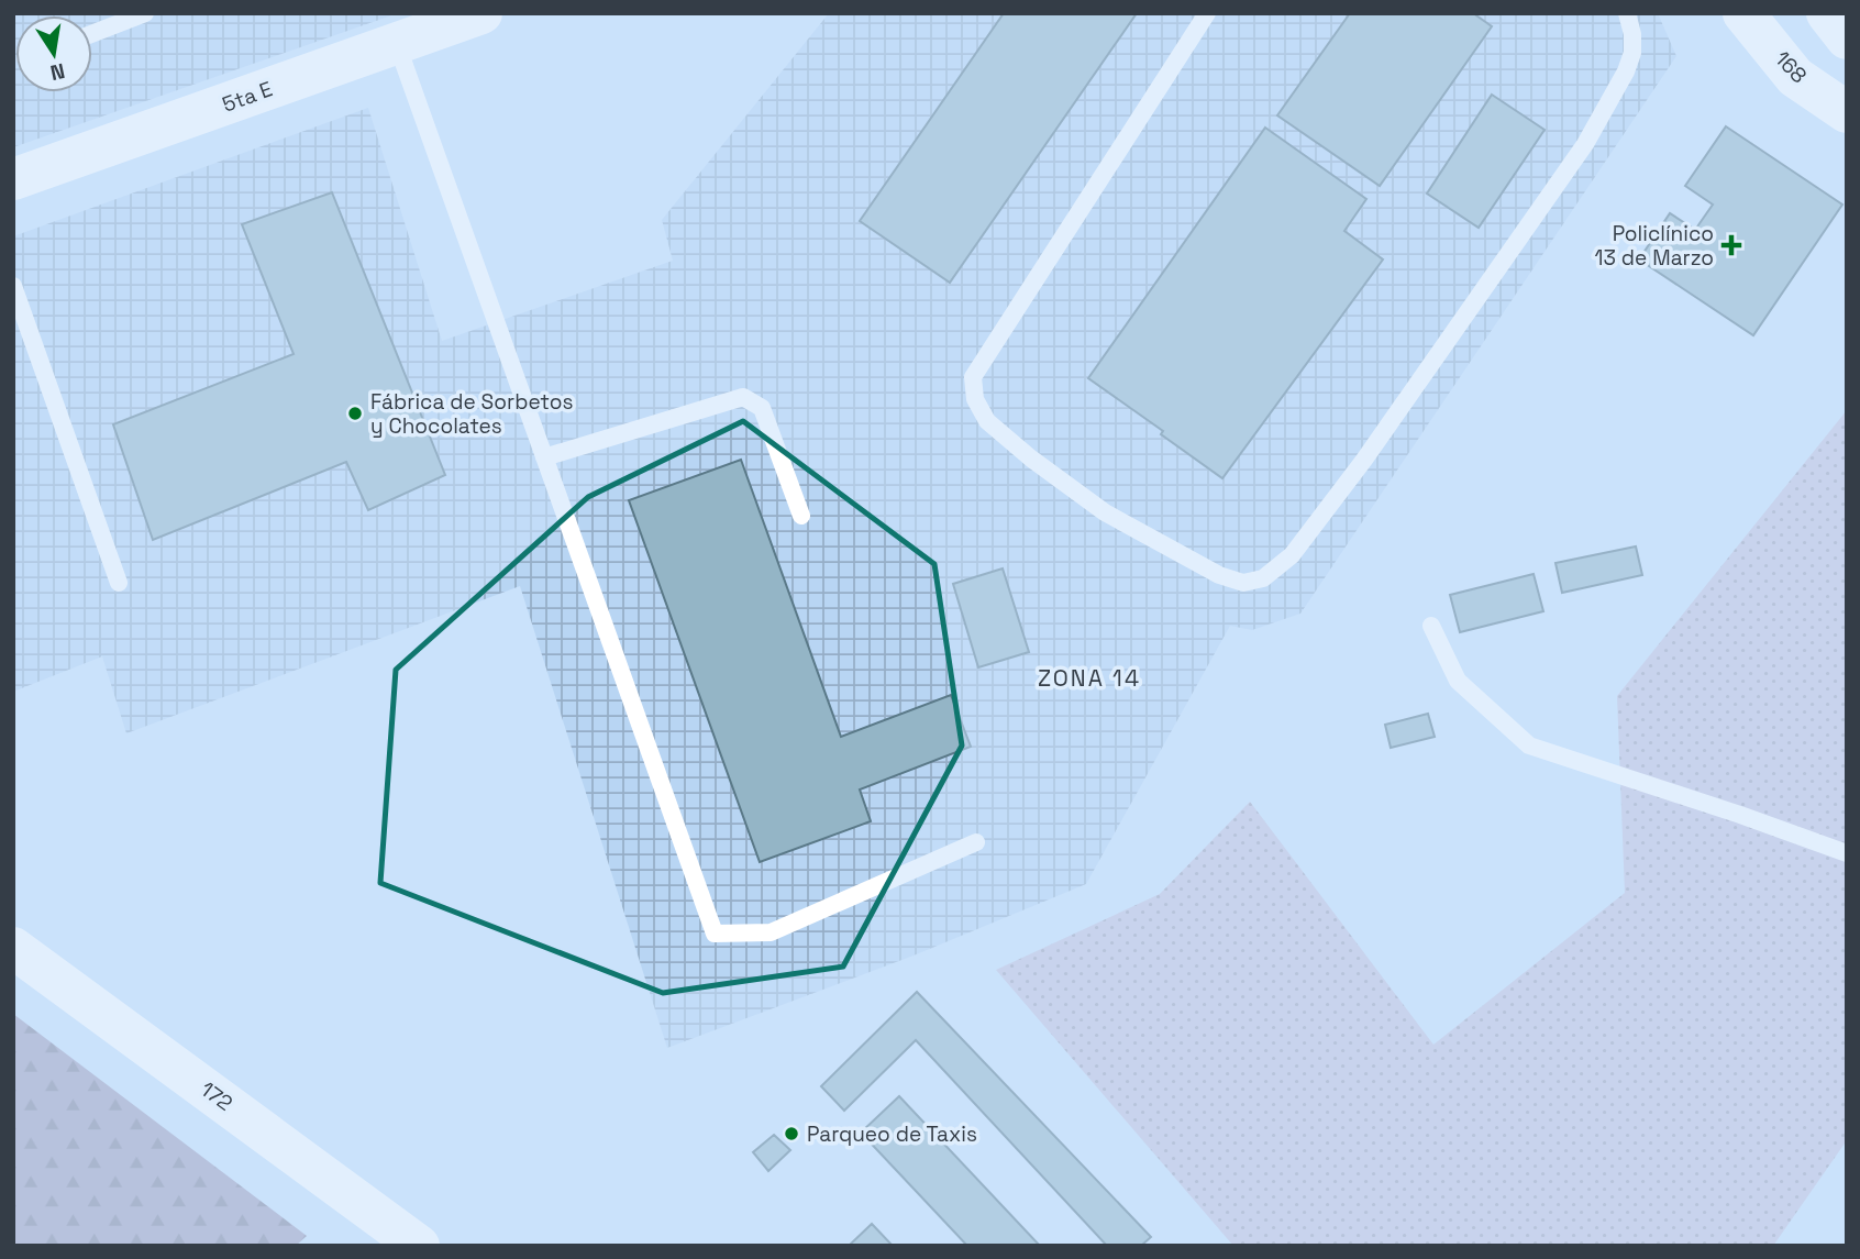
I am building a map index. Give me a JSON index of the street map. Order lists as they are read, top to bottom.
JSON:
{
  "streets": {
    "street": ["168", "5ta E", "172"]
  },
  "districts": ["ZONA 14"],
  "places": {
    "health": ["Policlínico 13 de Marzo"],
    "other": ["Fábrica de Sorbetos y Chocolates", "Parqueo de Taxis"]
  },
  "north": "bottom"
}
